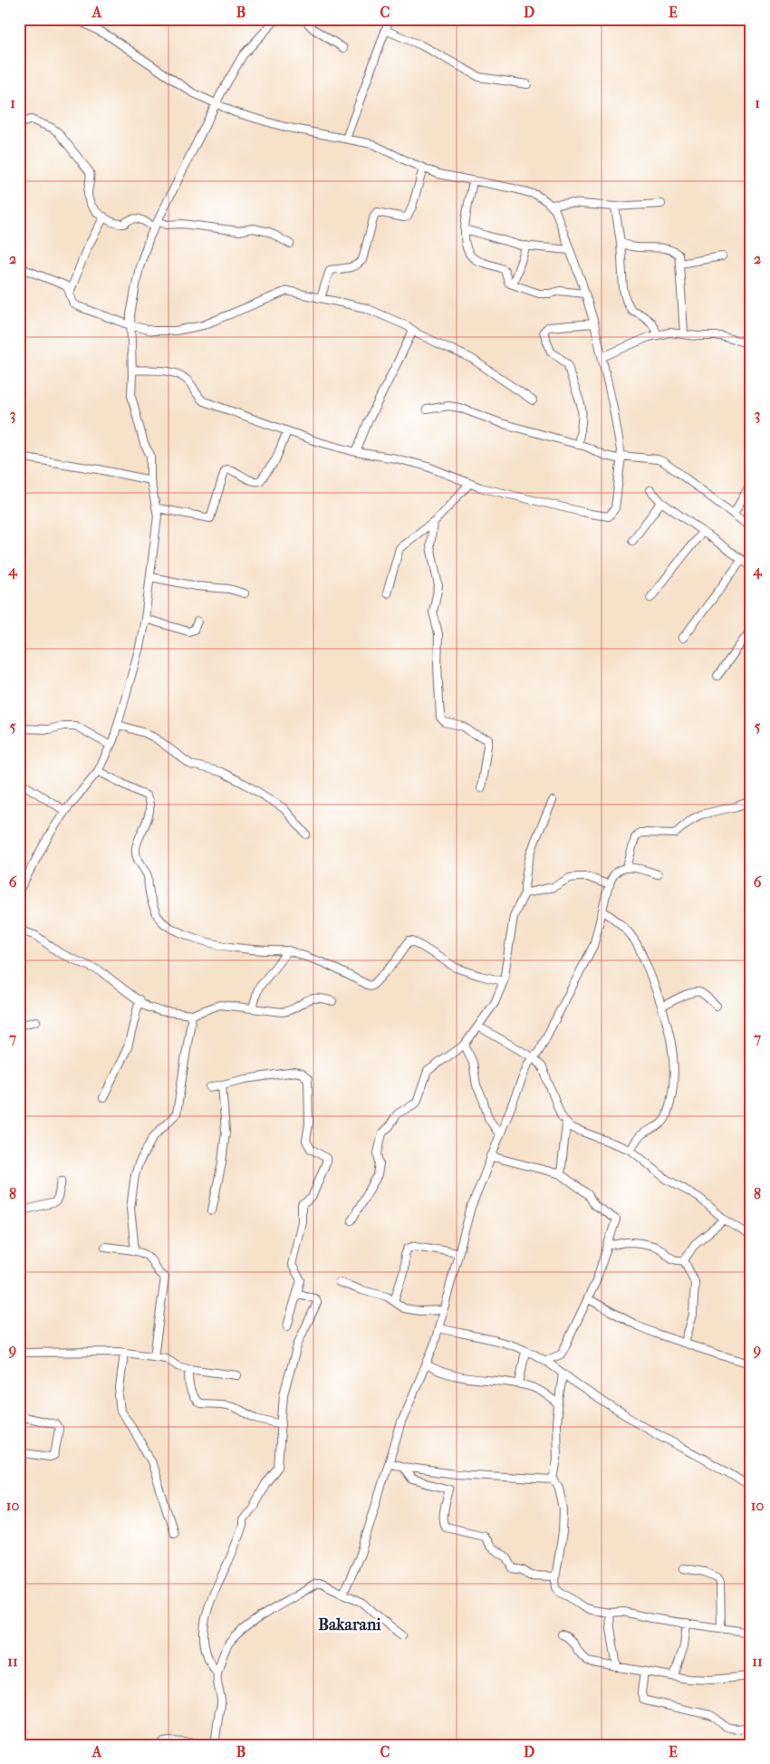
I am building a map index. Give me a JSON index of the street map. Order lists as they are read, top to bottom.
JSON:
{
  "districts": ["Bakarani"],
  "grid": {
    "columns": [
      "A",
      "B",
      "C",
      "D",
      "E"
    ],
    "rows": [
      "1",
      "2",
      "3",
      "4",
      "5",
      "6",
      "7",
      "8",
      "9",
      "10",
      "11"
    ]
  }
}
